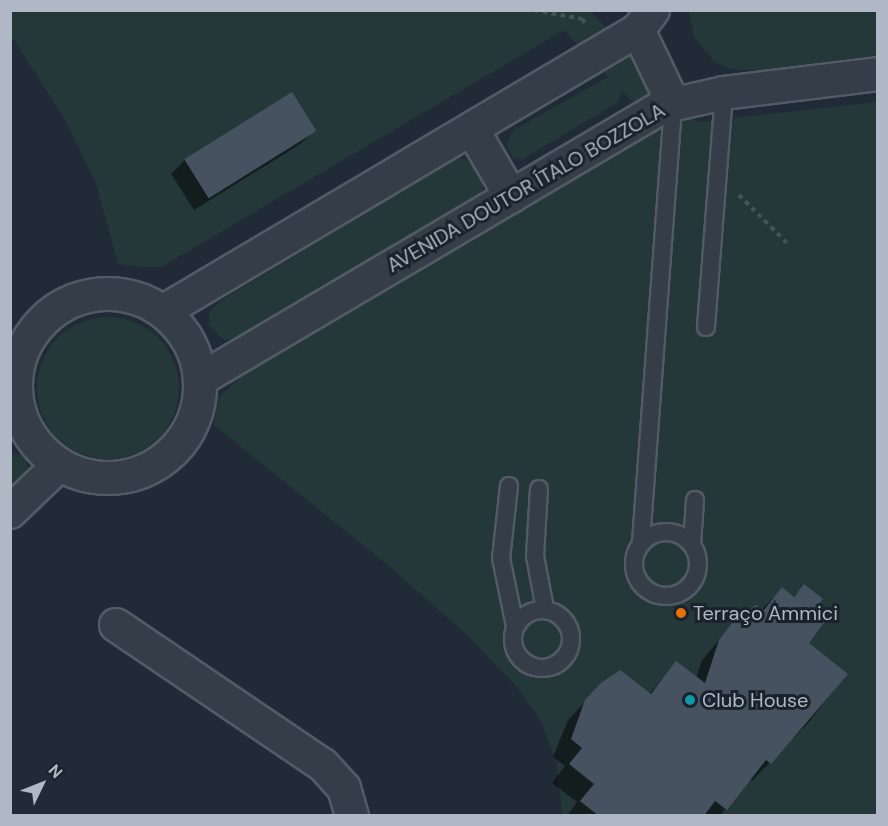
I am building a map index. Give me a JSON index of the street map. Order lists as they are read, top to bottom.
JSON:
{
  "streets": {
    "street": ["AVENIDA DOUTOR ÍTALO BOZZOLA"]
  },
  "places": ["Terraço Ammici", "Club House"],
  "north": "top right"
}
